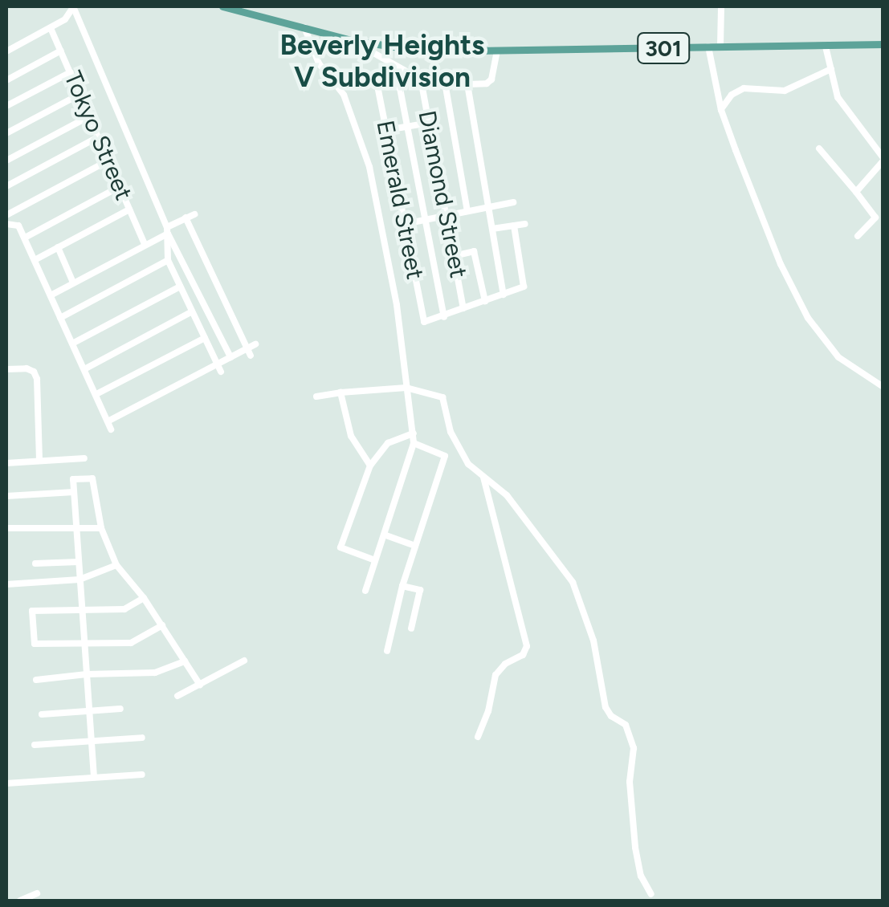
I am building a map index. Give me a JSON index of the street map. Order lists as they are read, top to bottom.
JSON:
{
  "streets": {
    "main road": ["301"],
    "street": ["Tokyo Street", "Diamond Street", "Emerald Street"]
  },
  "districts": ["Beverly Heights V Subdivision"]
}
